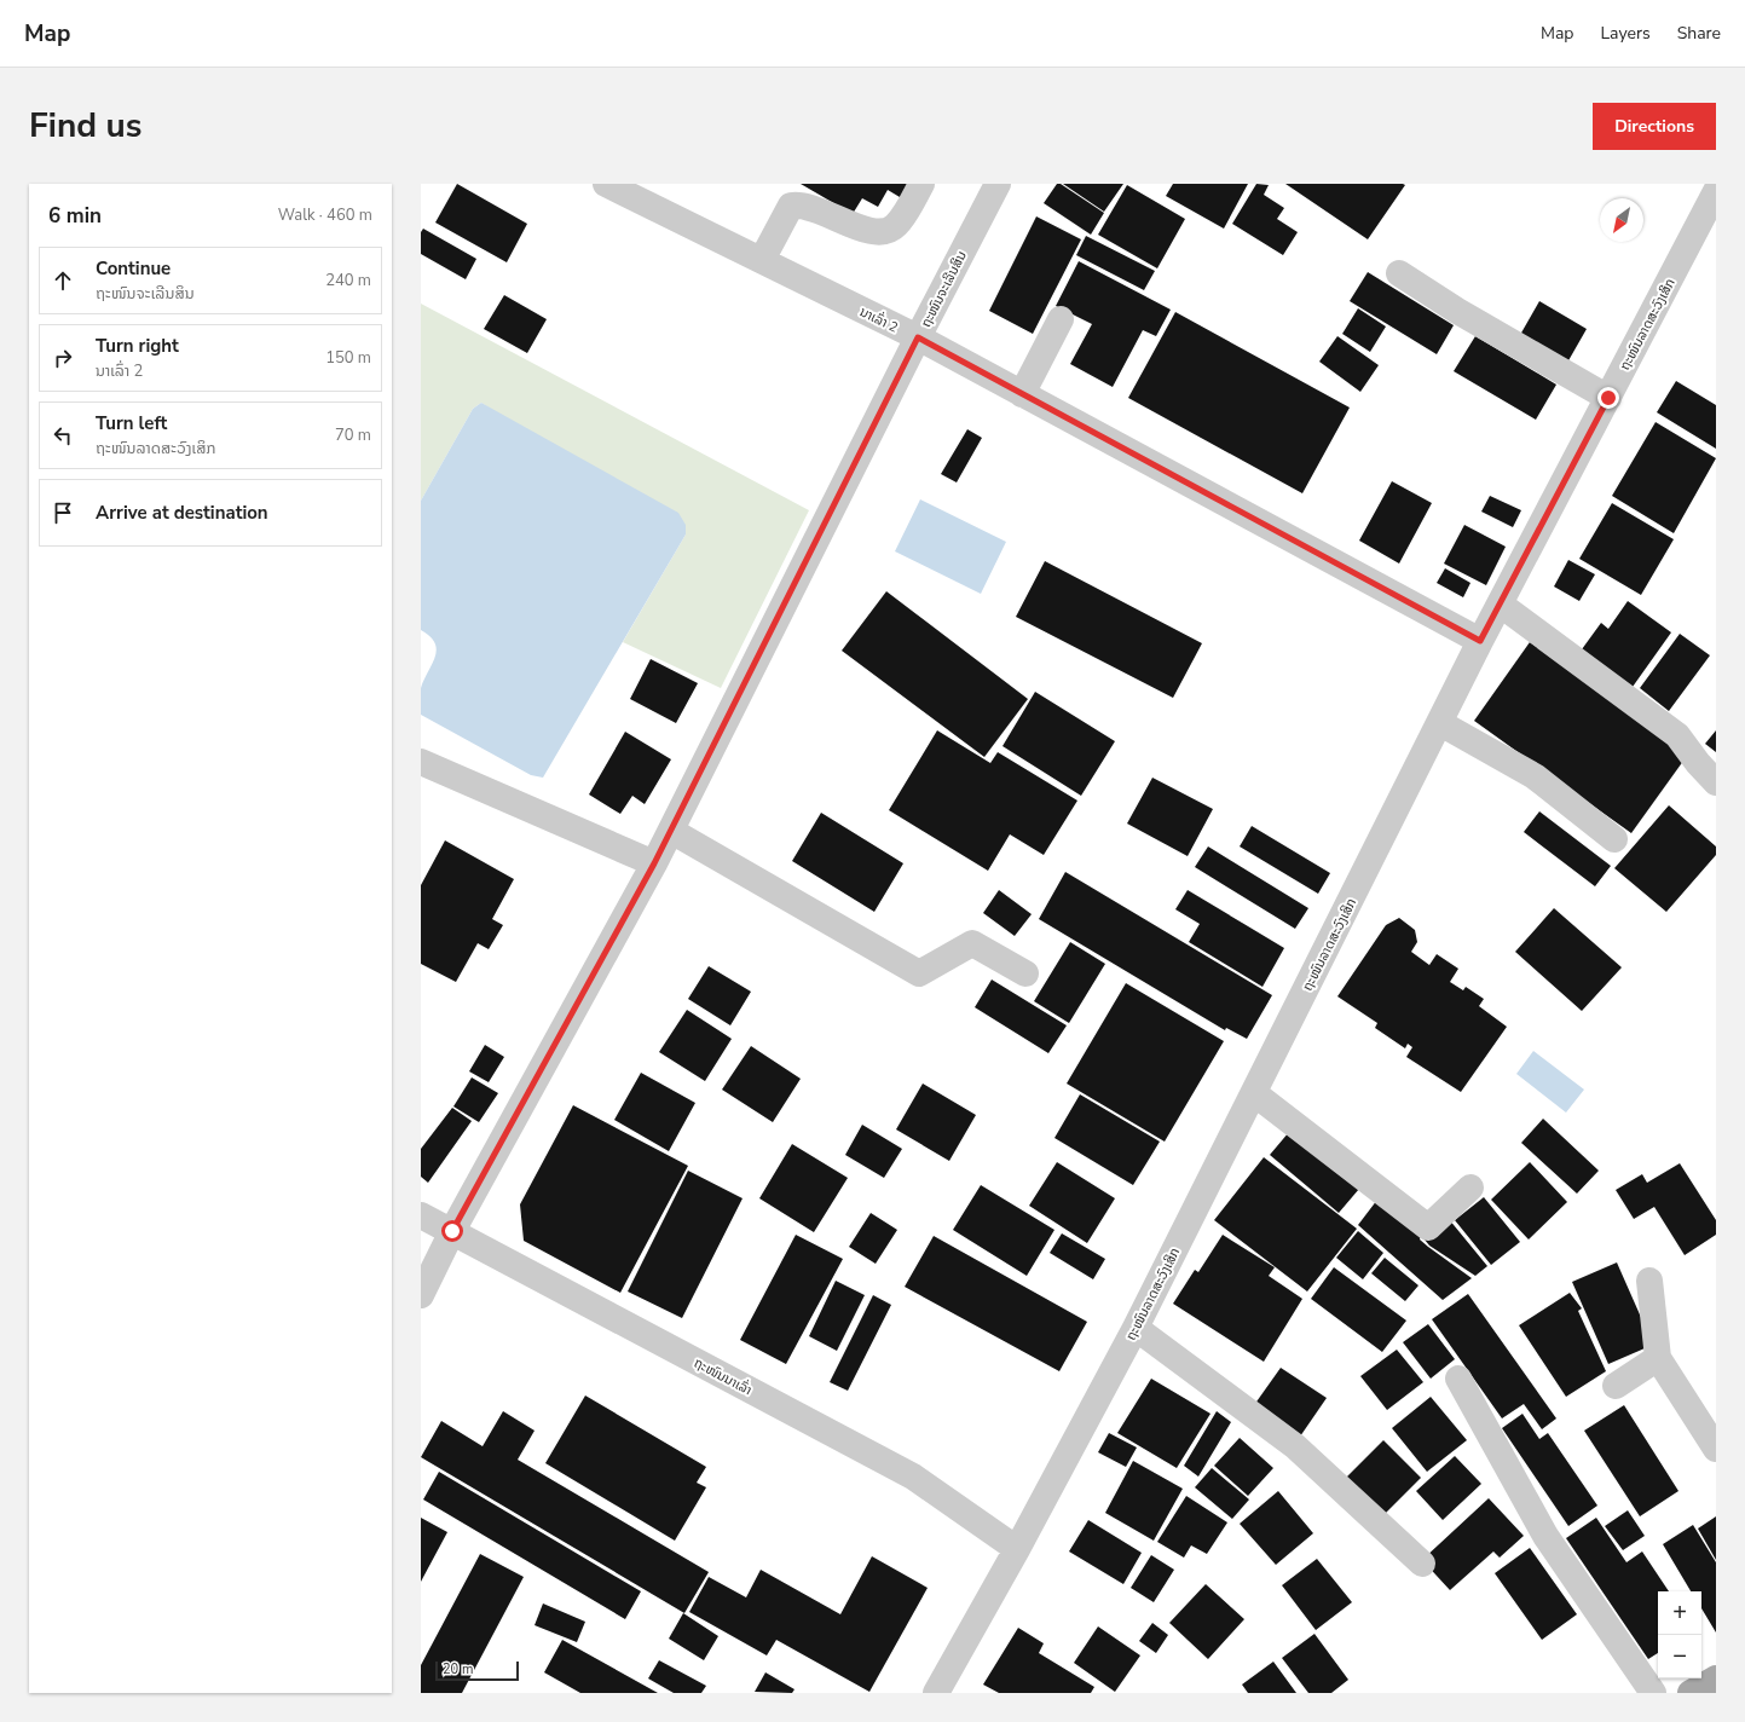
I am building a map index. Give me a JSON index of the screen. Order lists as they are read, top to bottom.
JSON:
{
  "streets": {
    "street": [
      "ຖະໜົນຈະເລີນສິນ",
      "ນາເລົ່າ 2",
      "ຖະໜົນລາດສະວົງເສິກ",
      "ຖະໜົນນາເລົ່າ"
    ]
  },
  "crossings": [
    ["ຖະໜົນຈະເລີນສິນ", "ນາເລົ່າ 2"],
    ["ຖະໜົນຈະເລີນສິນ", "ຖະໜົນນາເລົ່າ"],
    ["ນາເລົ່າ 2", "ຖະໜົນລາດສະວົງເສິກ"],
    ["ຖະໜົນລາດສະວົງເສິກ", "ຖະໜົນນາເລົ່າ"]
  ],
  "scale_bar": "20 m",
  "north": "bottom left",
  "page": {
    "header": "Map",
    "nav": ["Map", "Layers", "Share"],
    "title": "Find us",
    "buttons": "Directions",
    "heading": ["6 min", "Walk · 460 m"],
    "list": [
      ["Continue", "ຖະໜົນຈະເລີນສິນ", "240 m"],
      ["Turn right", "ນາເລົ່າ 2", "150 m"],
      ["Turn left", "ຖະໜົນລາດສະວົງເສິກ", "70 m"],
      "Arrive at destination"
    ],
    "map_buttons": ["+", "−"],
    "scale": "20 m"
  }
}
